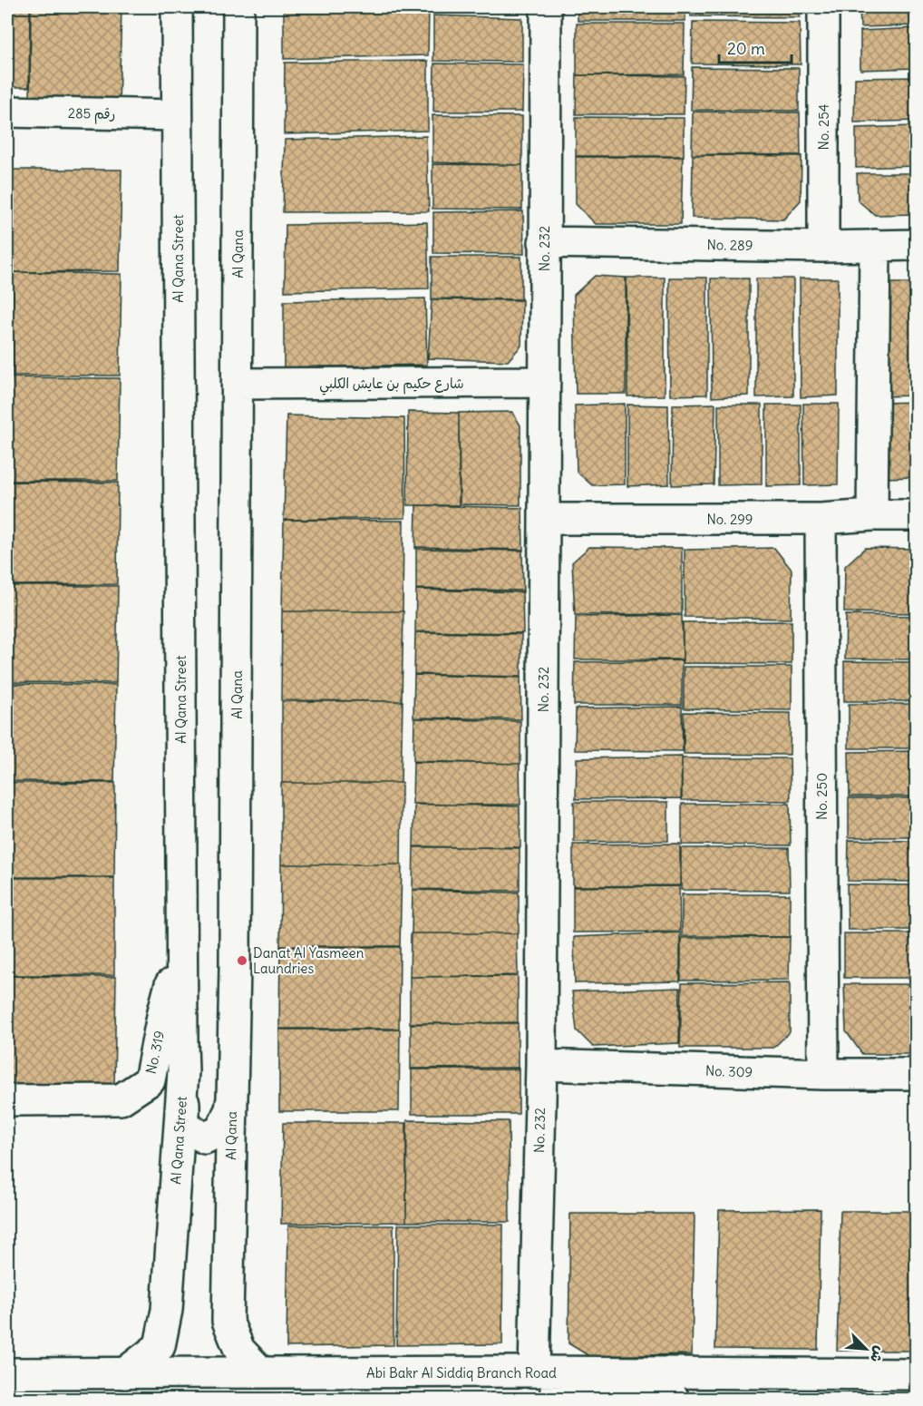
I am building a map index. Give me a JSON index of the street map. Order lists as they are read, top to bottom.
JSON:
{
  "streets": {
    "street": [
      "رقم 285",
      "No. 254",
      "No. 289",
      "No. 232",
      "Al Qana",
      "Al Qana Street",
      "شارع حكيم بن عايش الكلبي",
      "No. 299",
      "No. 250",
      "No. 319",
      "No. 309",
      "Abi Bakr Al Siddiq Branch Road"
    ]
  },
  "crossings": [
    ["رقم 285", "Al Qana Street"],
    ["No. 254", "No. 289"],
    ["No. 289", "No. 232"],
    ["No. 232", "شارع حكيم بن عايش الكلبي"],
    ["No. 232", "No. 299"],
    ["No. 232", "No. 309"],
    ["No. 232", "Abi Bakr Al Siddiq Branch Road"],
    ["Al Qana", "شارع حكيم بن عايش الكلبي"],
    ["Al Qana", "Abi Bakr Al Siddiq Branch Road"],
    ["Al Qana Street", "No. 319"],
    ["Al Qana Street", "Abi Bakr Al Siddiq Branch Road"],
    ["No. 299", "No. 250"],
    ["No. 250", "No. 309"]
  ],
  "places": ["Danat Al Yasmeen Laundries"],
  "scale_bar": "20 m",
  "north": "bottom right"
}
